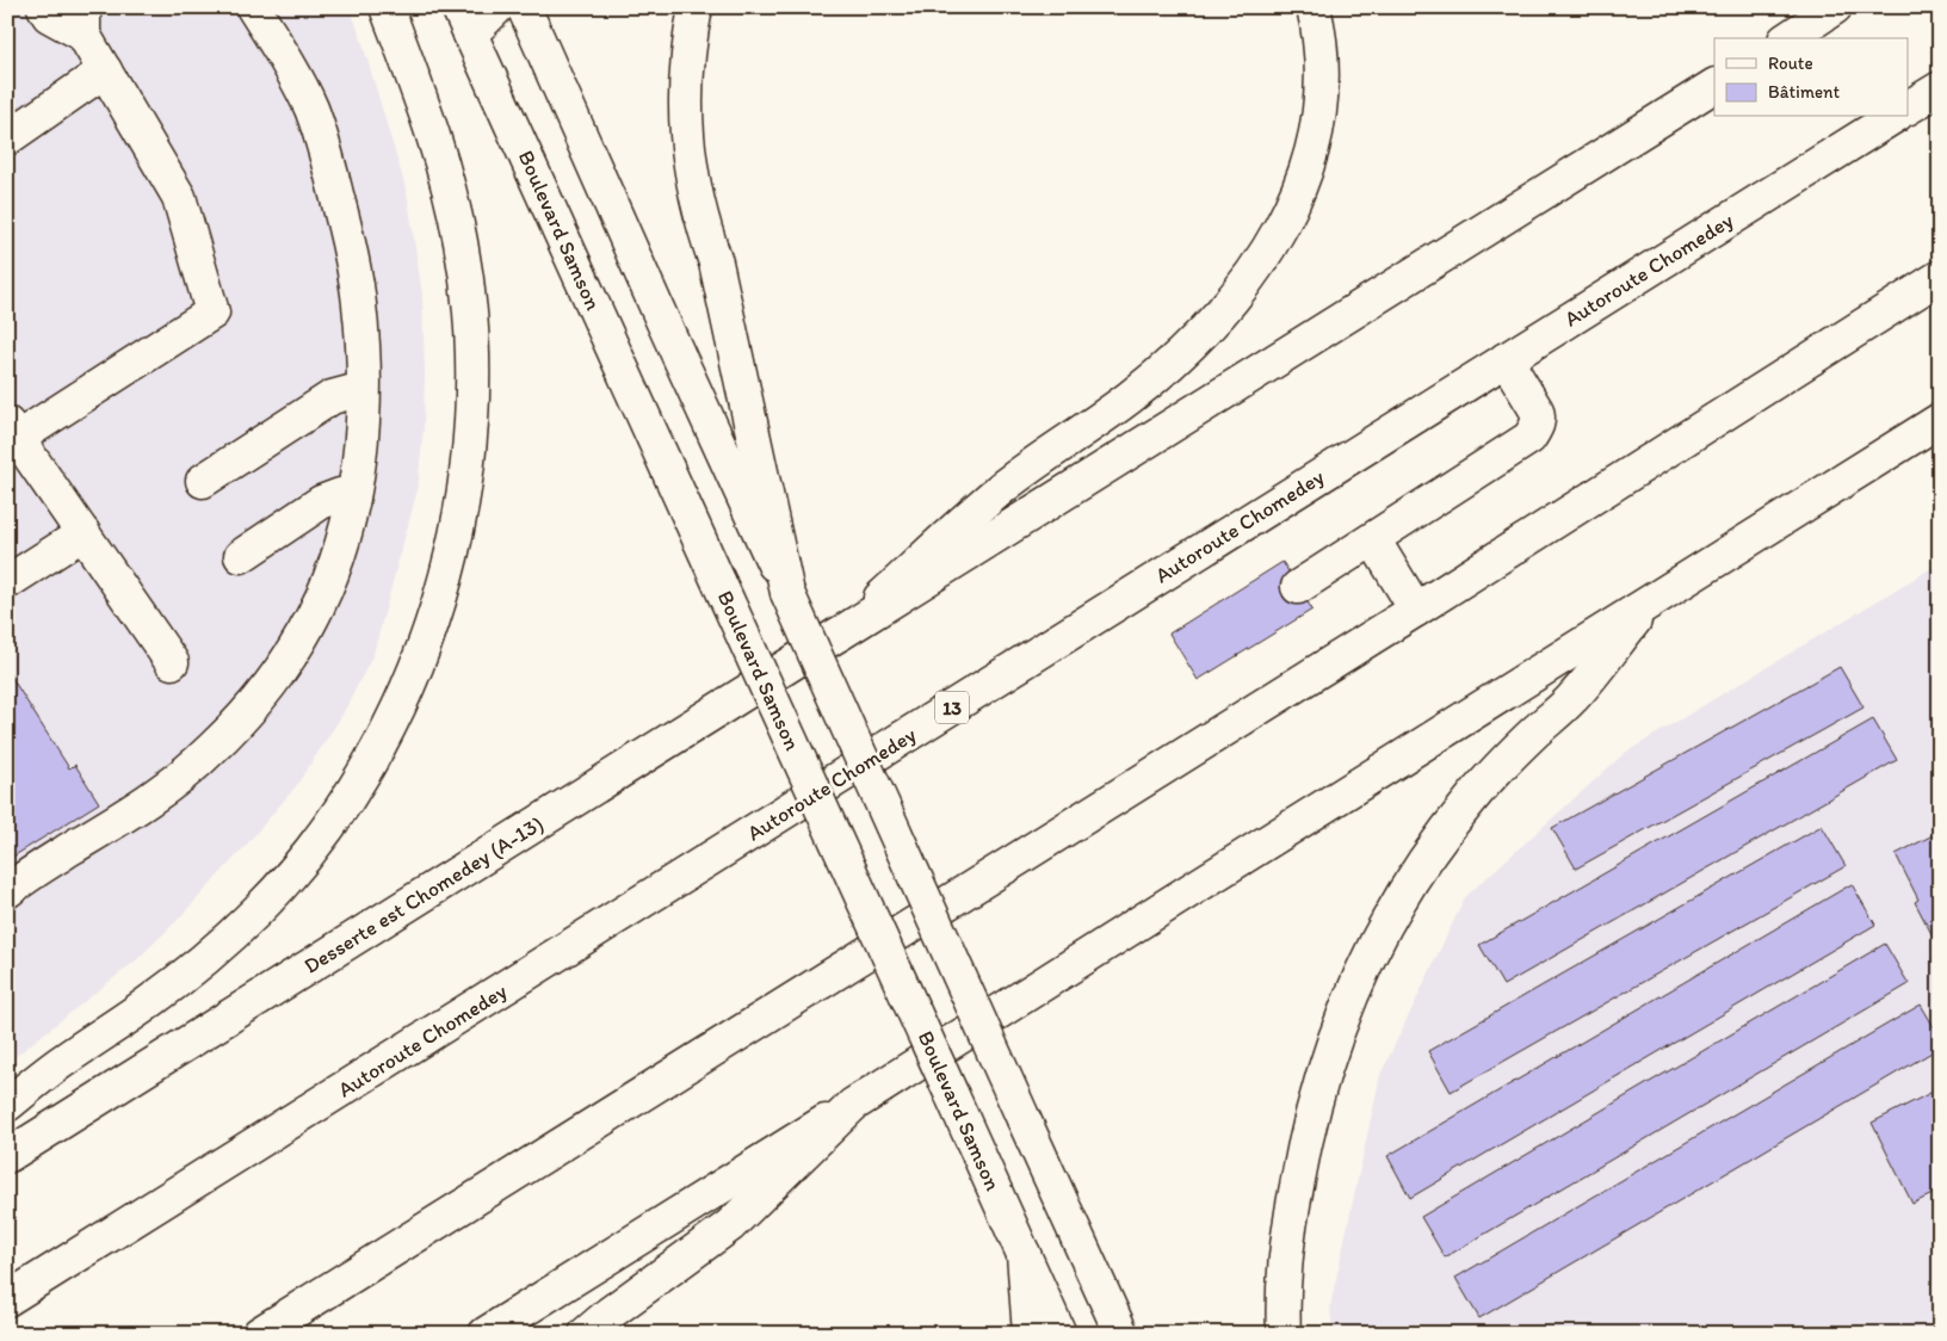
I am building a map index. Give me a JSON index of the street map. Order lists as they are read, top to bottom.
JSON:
{
  "streets": {
    "main road": [
      "Boulevard Samson",
      "Autoroute Chomedey",
      "13",
      "Desserte est Chomedey (A-13)"
    ]
  },
  "legend": ["Route", "Bâtiment"]
}
